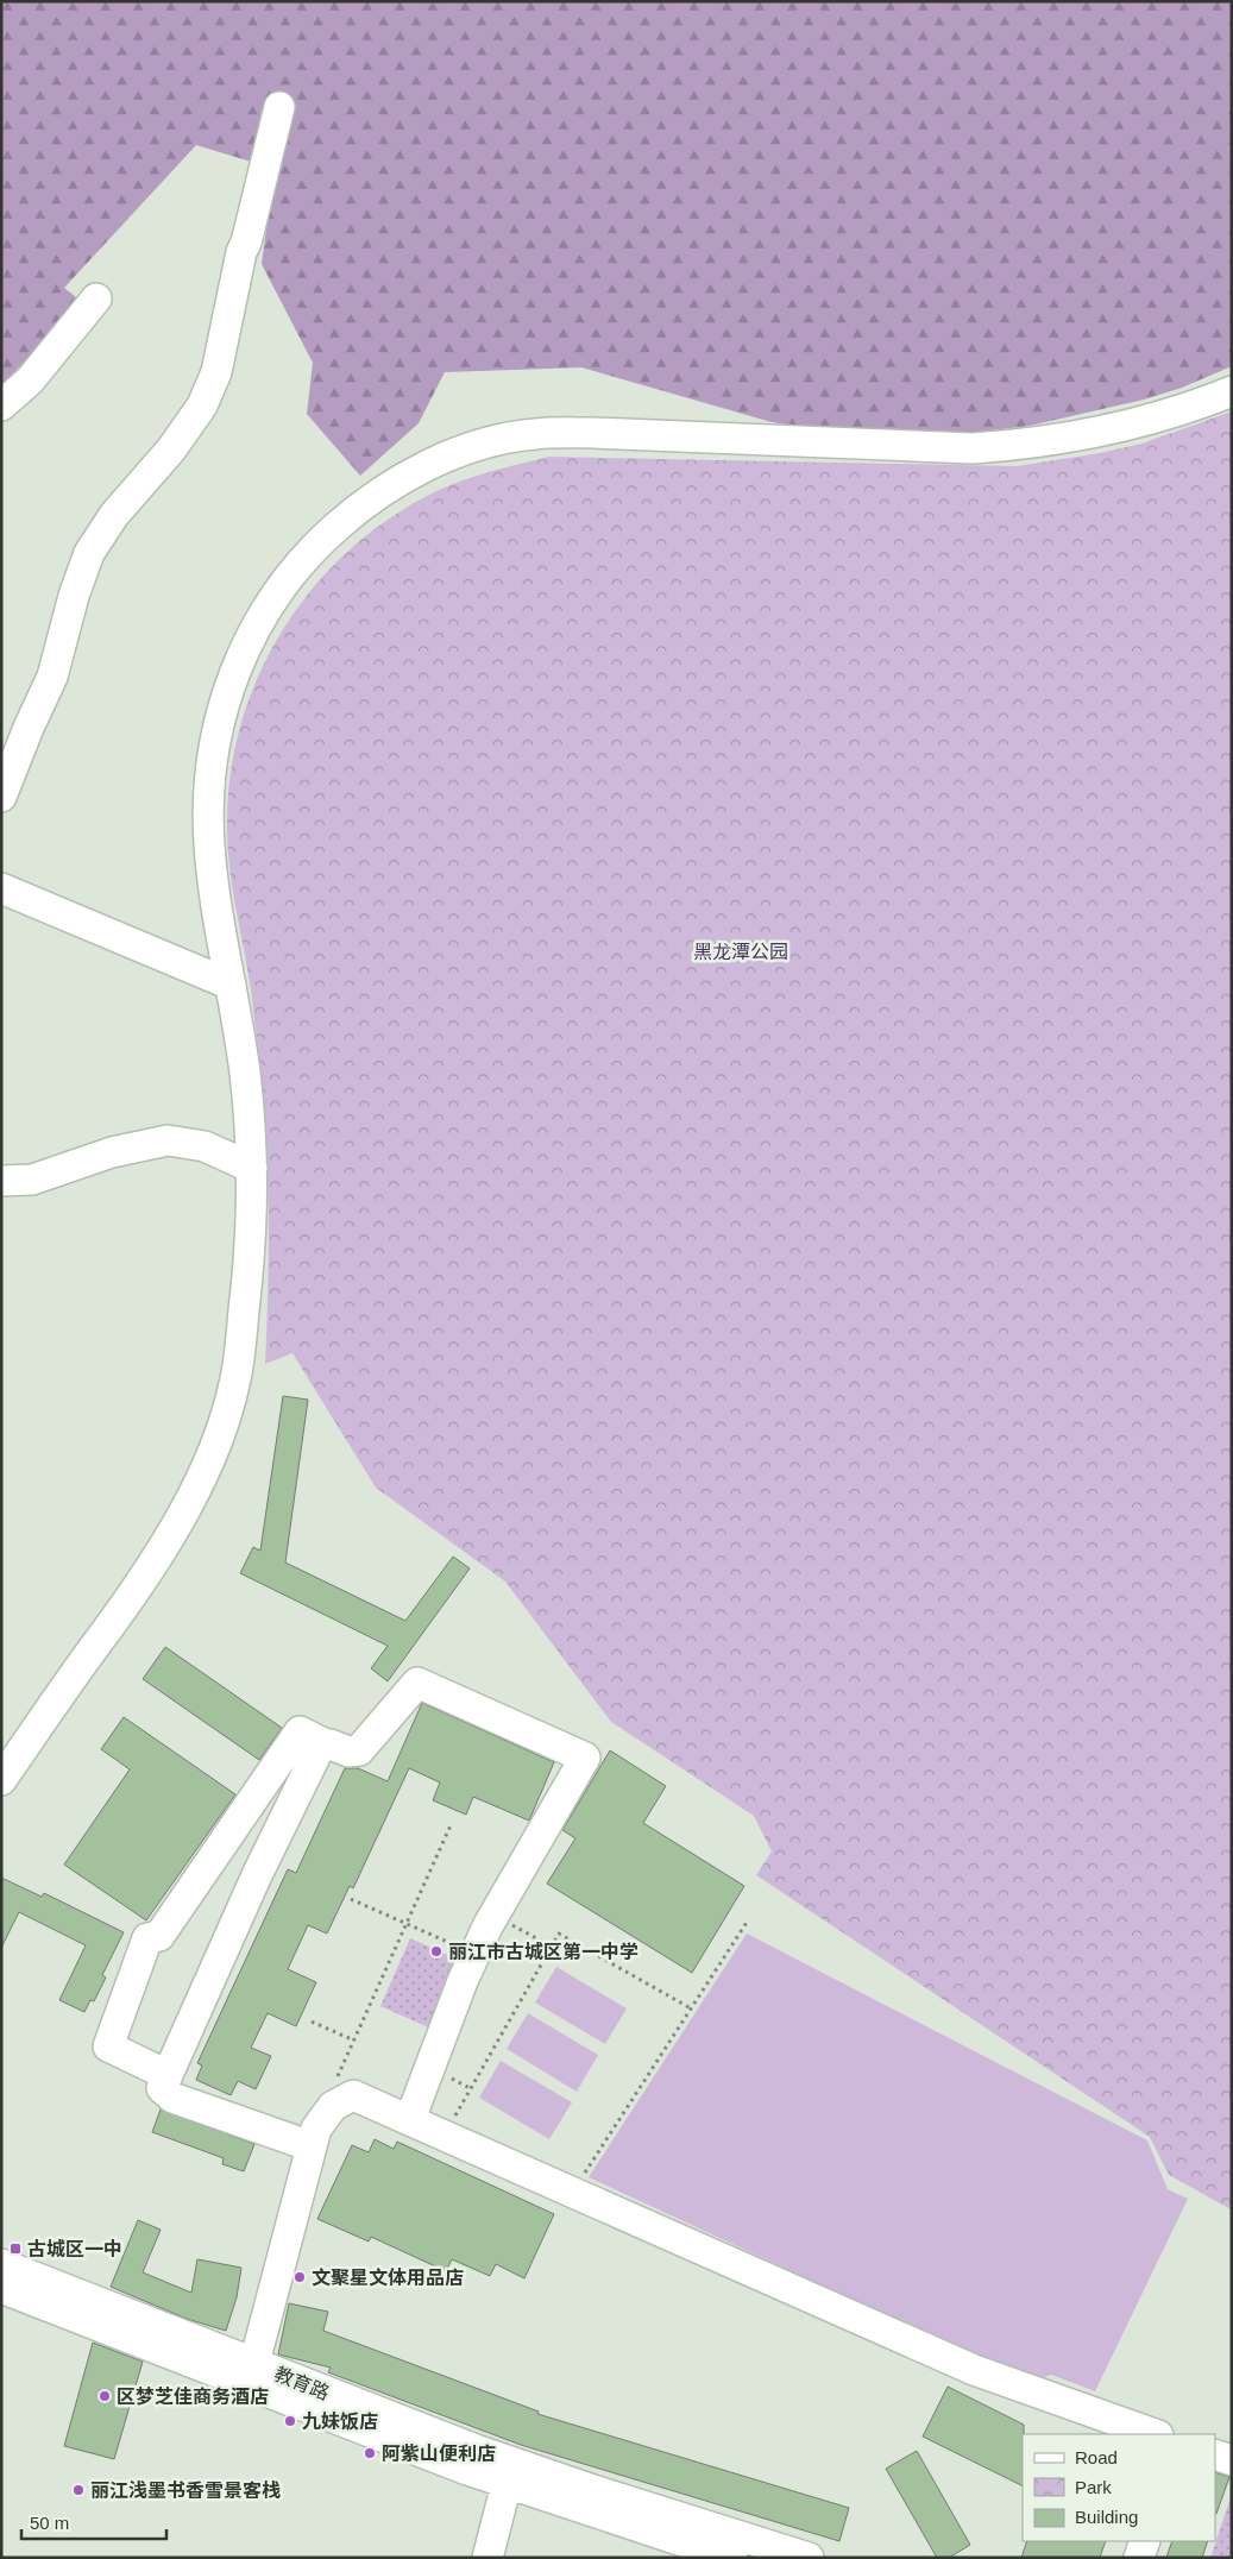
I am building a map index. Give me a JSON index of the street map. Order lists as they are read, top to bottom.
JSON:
{
  "streets": {
    "street": ["教育路"]
  },
  "parks": ["黑龙潭公园"],
  "places": {
    "other": [
      "丽江市古城区第一中学",
      "文聚星文体用品店",
      "区梦芝佳商务酒店",
      "九妹饭店",
      "阿紫山便利店",
      "丽江浅墨书香雪景客栈"
    ],
    "transit": ["古城区一中"]
  },
  "legend": ["Road", "Park", "Building"],
  "scale_bar": "50 m"
}
